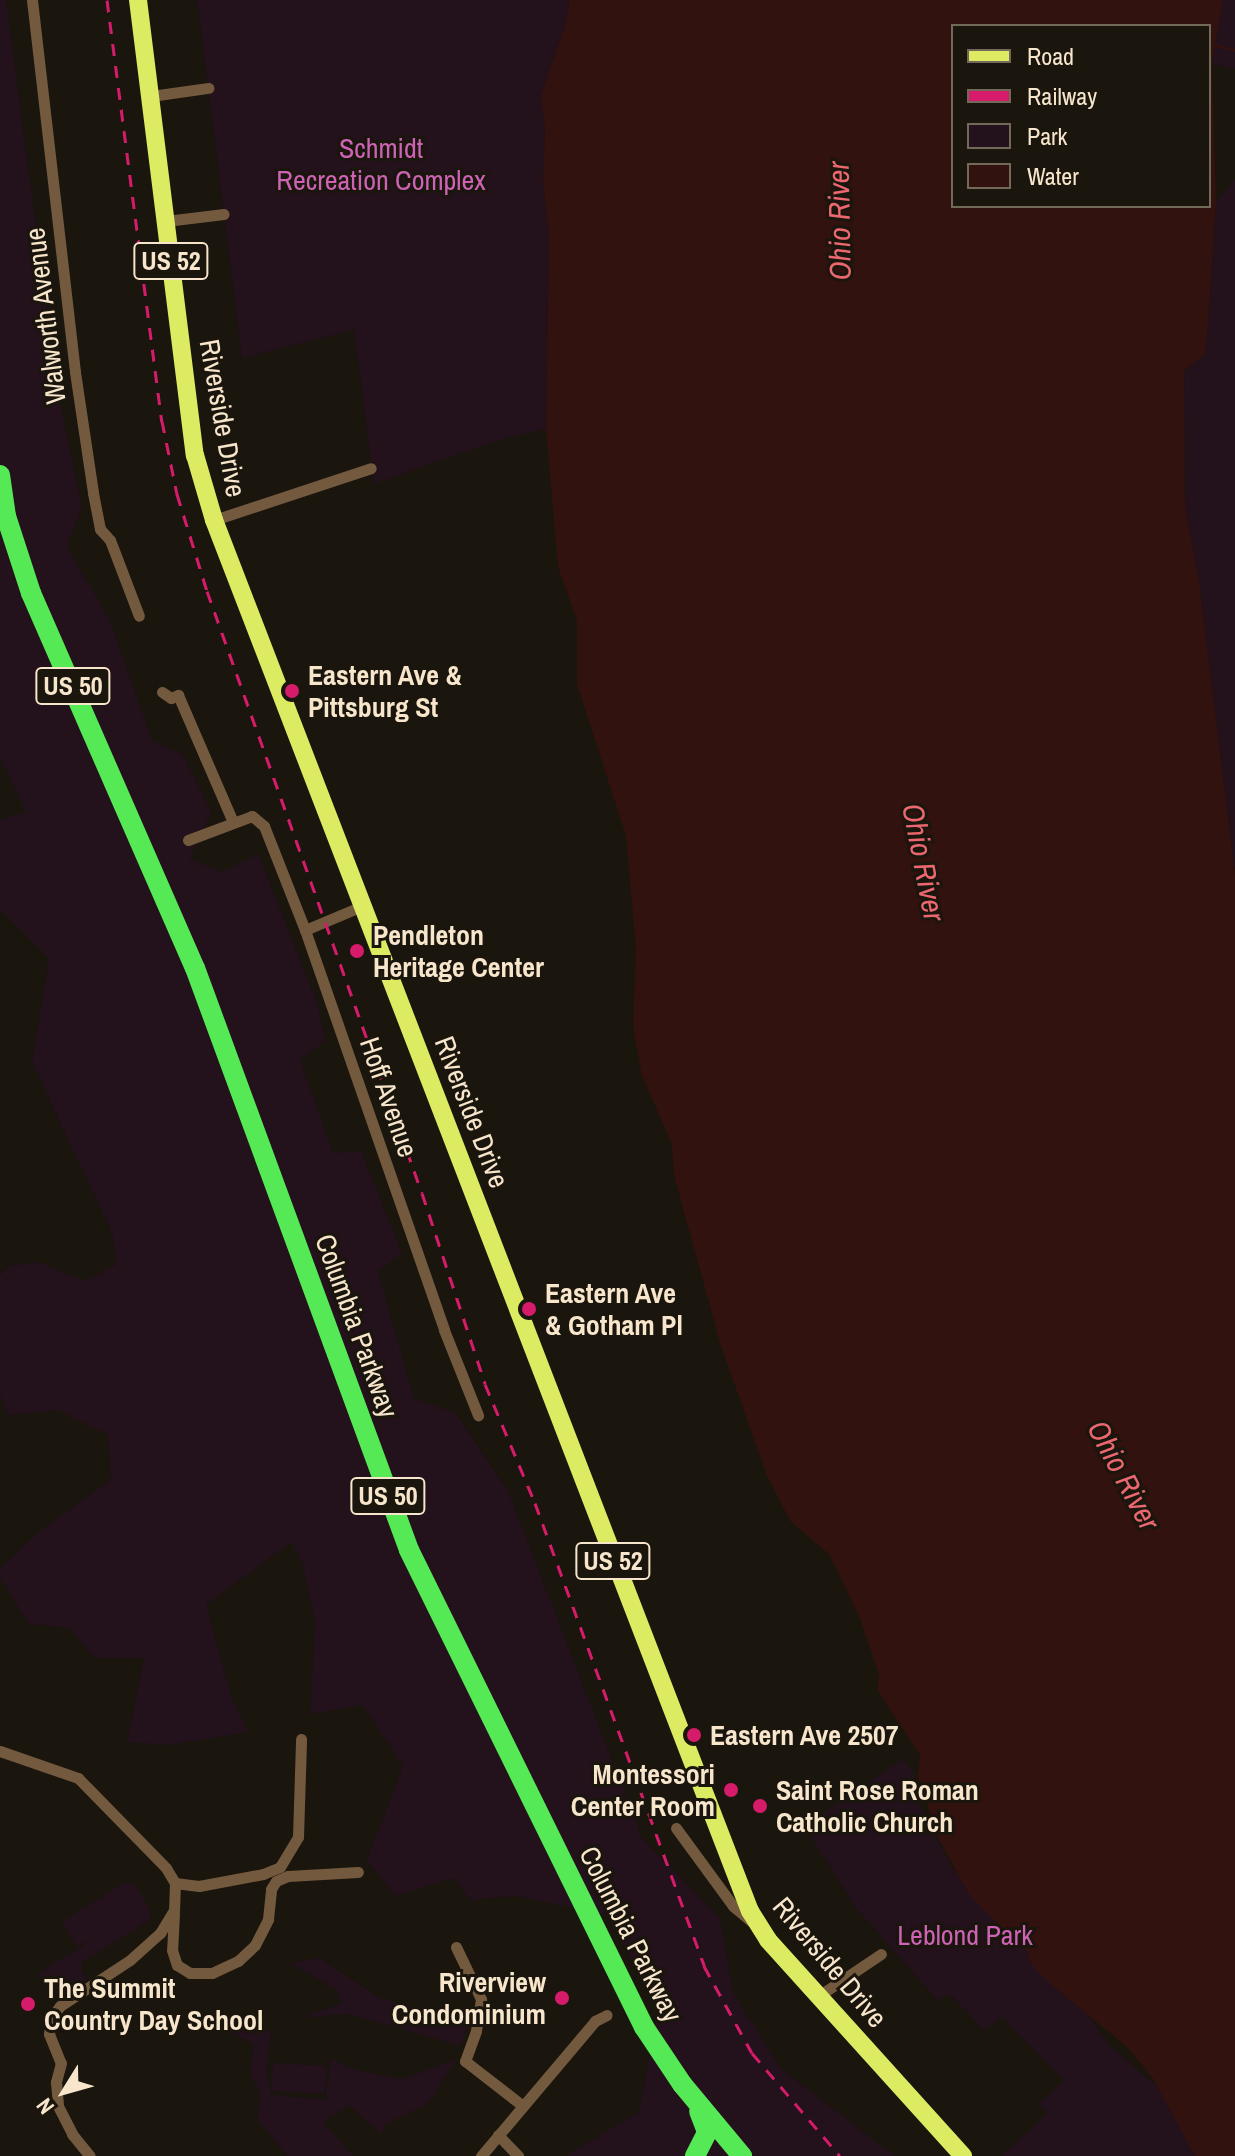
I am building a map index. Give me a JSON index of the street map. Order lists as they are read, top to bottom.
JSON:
{
  "streets": {
    "highway": ["US 50", "Columbia Parkway"],
    "main road": ["US 52", "Riverside Drive"],
    "street": ["Walworth Avenue", "Hoff Avenue"]
  },
  "water": ["Ohio River"],
  "parks": ["Schmidt Recreation Complex", "Leblond Park"],
  "places": [
    "Eastern Ave & Pittsburg St",
    "Pendleton Heritage Center",
    "Eastern Ave & Gotham Pl",
    "Eastern Ave 2507",
    "Montessori Center Room",
    "Saint Rose Roman Catholic Church",
    "Riverview Condominium",
    "The Summit Country Day School"
  ],
  "legend": [
    "Road",
    "Railway",
    "Park",
    "Water"
  ],
  "north": "bottom left"
}
